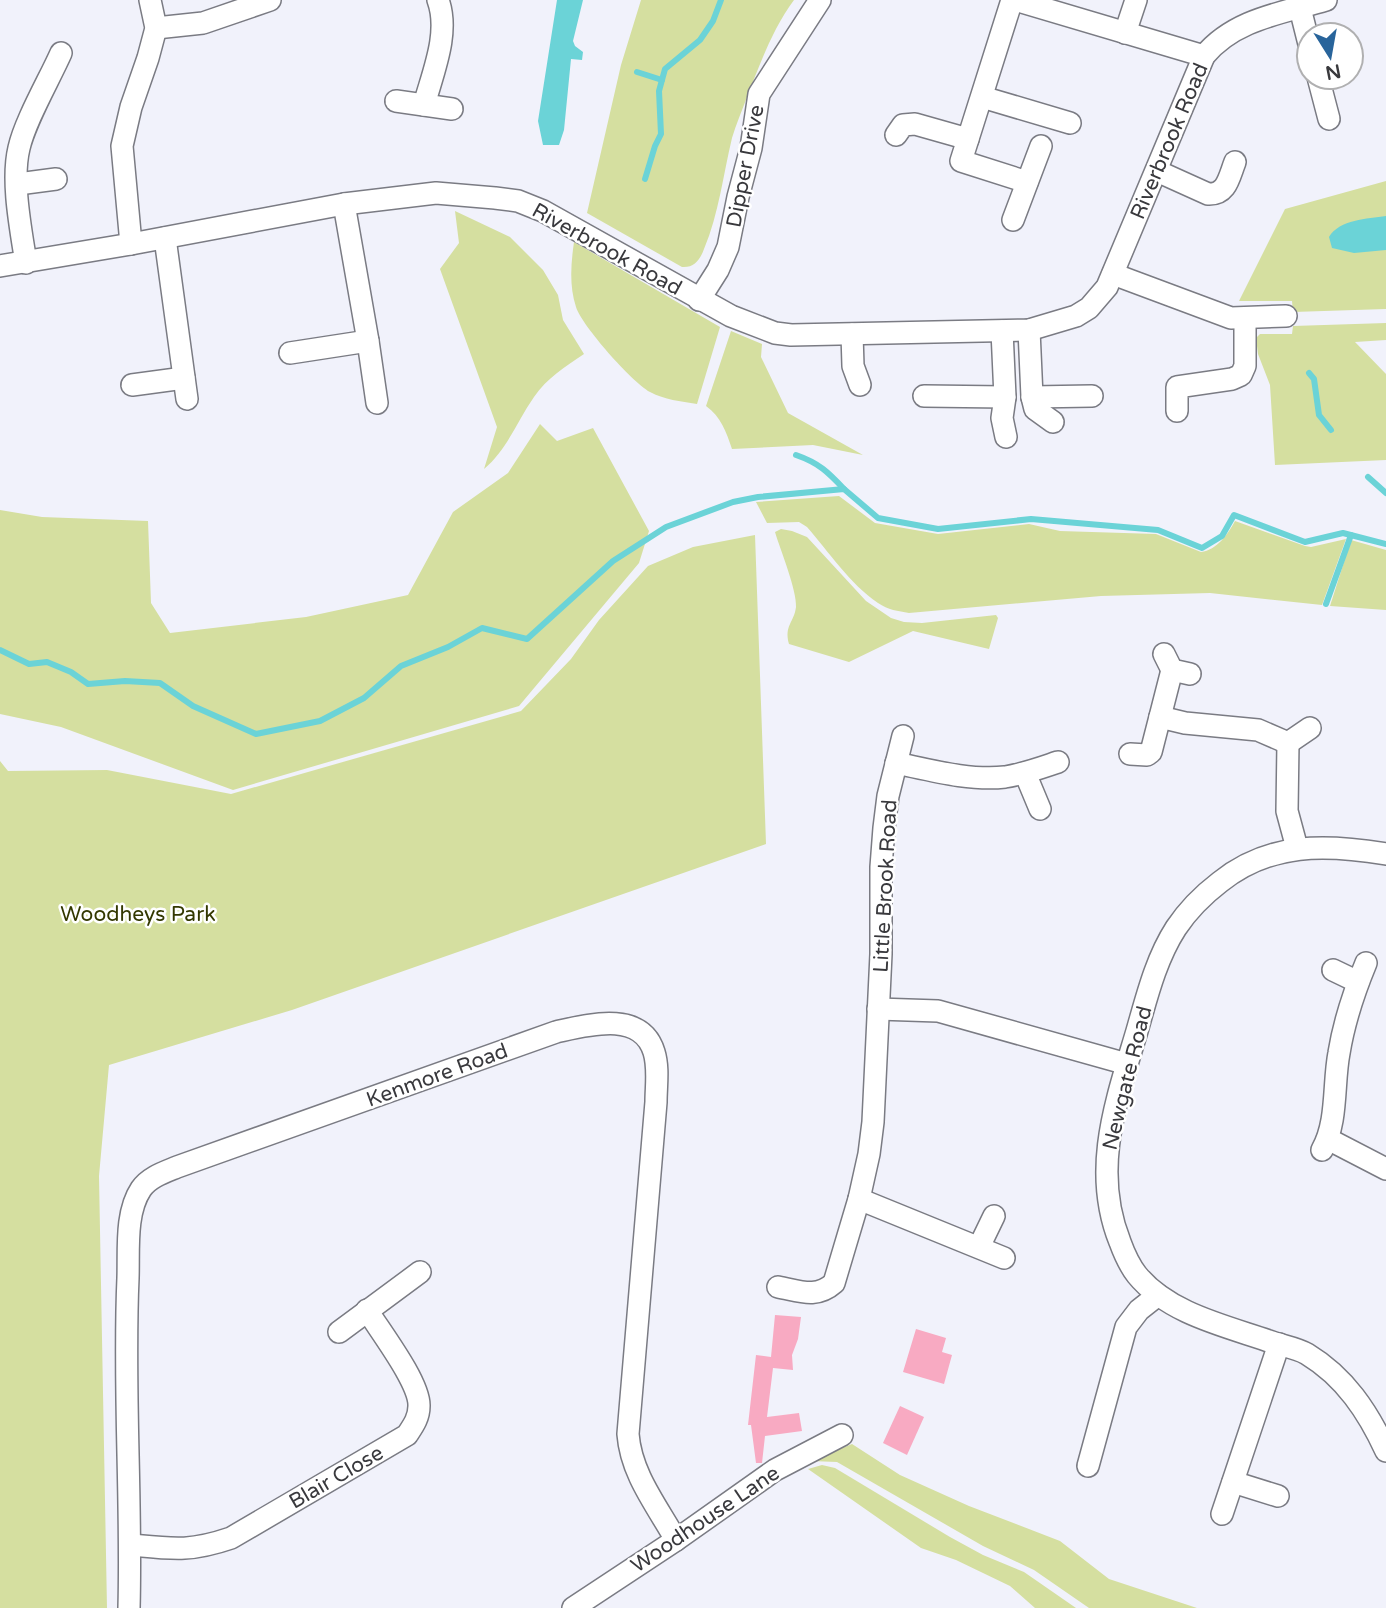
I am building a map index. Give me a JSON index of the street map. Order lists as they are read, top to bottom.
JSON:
{
  "streets": {
    "street": [
      "Riverbrook Road",
      "Dipper Drive",
      "Little Brook Road",
      "Kenmore Road",
      "Newgate Road",
      "Blair Close",
      "Woodhouse Lane"
    ]
  },
  "crossings": [
    ["Riverbrook Road", "Dipper Drive"],
    ["Kenmore Road", "Blair Close"],
    ["Kenmore Road", "Woodhouse Lane"]
  ],
  "parks": ["Woodheys Park"],
  "north": "bottom"
}
